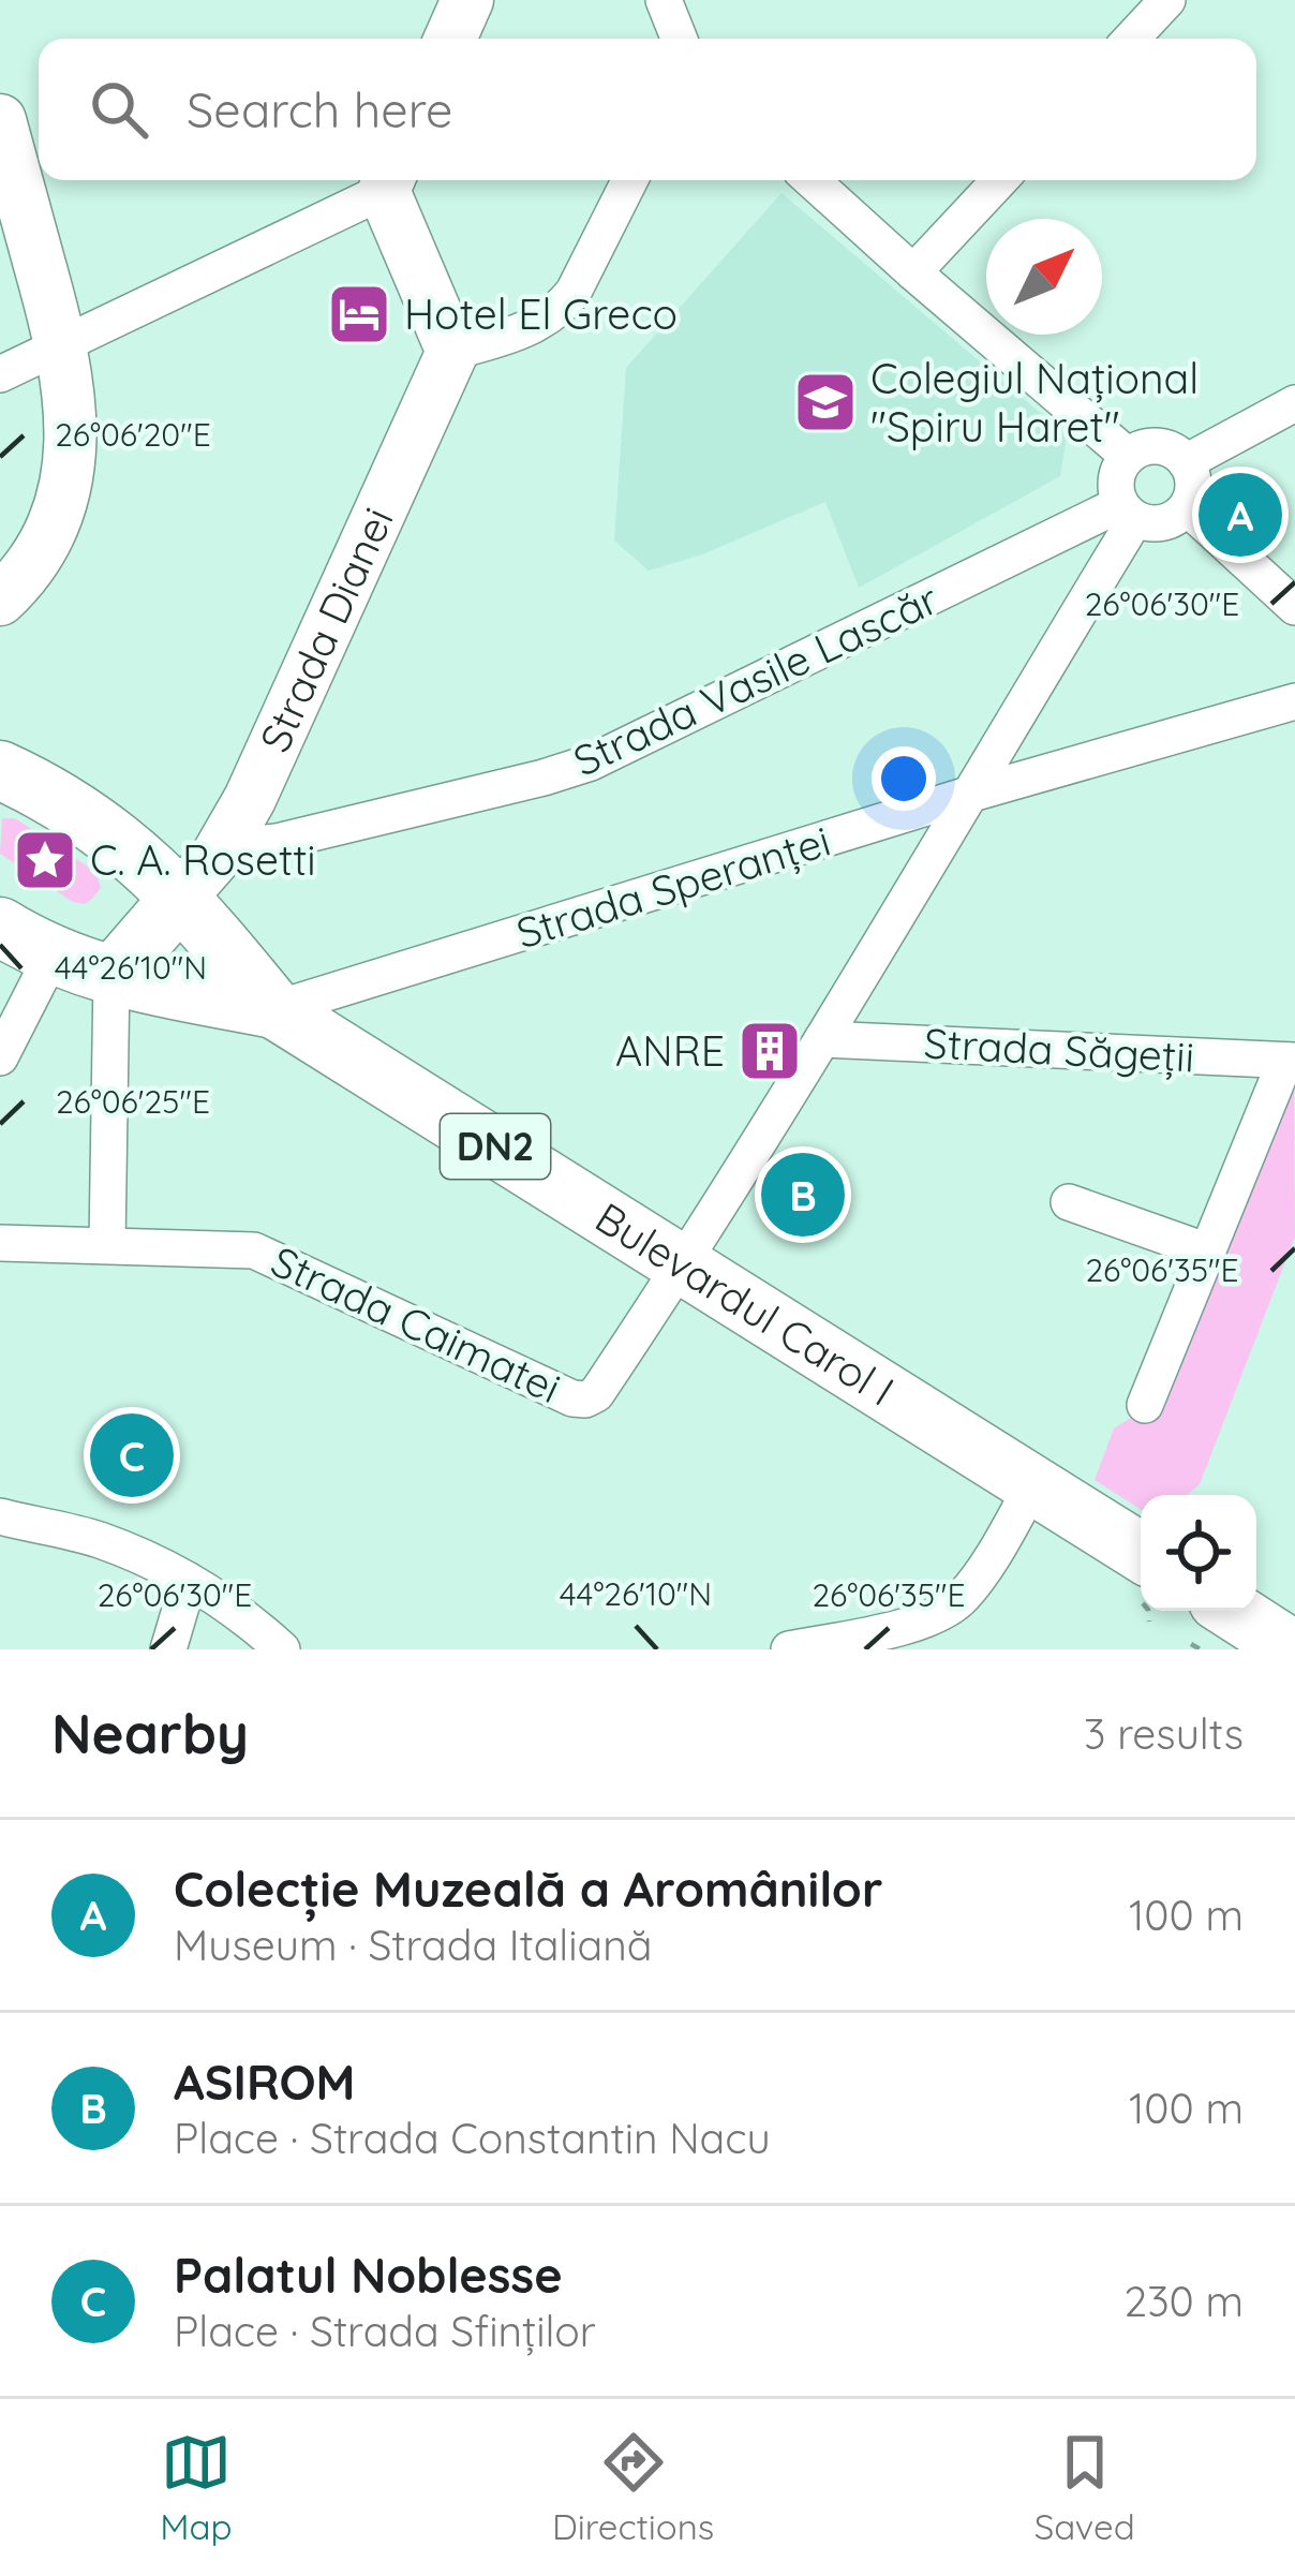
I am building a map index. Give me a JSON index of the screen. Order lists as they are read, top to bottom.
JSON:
{
  "streets": {
    "main road": ["DN2", "Bulevardul Carol I"],
    "street": [
      "Strada Dianei",
      "Strada Vasile Lascăr",
      "Strada Speranței",
      "Strada Săgeții",
      "Strada Caimatei"
    ]
  },
  "crossings": [
    ["Strada Dianei", "Strada Vasile Lascăr"],
    ["Strada Dianei", "DN2"],
    ["Strada Vasile Lascăr", "Strada Caimatei"],
    ["Strada Speranței", "DN2"],
    ["Strada Speranței", "Bulevardul Carol I"],
    ["Strada Speranței", "Strada Caimatei"],
    ["Strada Săgeții", "Strada Caimatei"],
    ["DN2", "Bulevardul Carol I"],
    ["Bulevardul Carol I", "Strada Caimatei"]
  ],
  "places": {
    "hotel": ["Hotel El Greco"],
    "school or university": ["Colegiul Național \"Spiru Haret\""],
    "place": ["C. A. Rosetti"],
    "building": ["ANRE"]
  },
  "north": "top right",
  "page": {
    "search": "Search here",
    "pins": ["A", "B", "C"],
    "heading": ["Nearby", "3 results"],
    "list": [
      {
        "mark": "A",
        "name": "Colecție Muzeală a Aromânilor",
        "note": "Museum · Strada Italiană",
        "value": "100 m"
      },
      {
        "mark": "B",
        "name": "ASIROM",
        "note": "Place · Strada Constantin Nacu",
        "value": "100 m"
      },
      {
        "mark": "C",
        "name": "Palatul Noblesse",
        "note": "Place · Strada Sfinților",
        "value": "230 m"
      }
    ],
    "nav": ["Map", "Directions", "Saved"]
  },
  "coordinates": [
    "26°06'20\"E",
    "26°06'30\"E",
    "44°26'10\"N",
    "26°06'25\"E",
    "26°06'35\"E"
  ]
}
